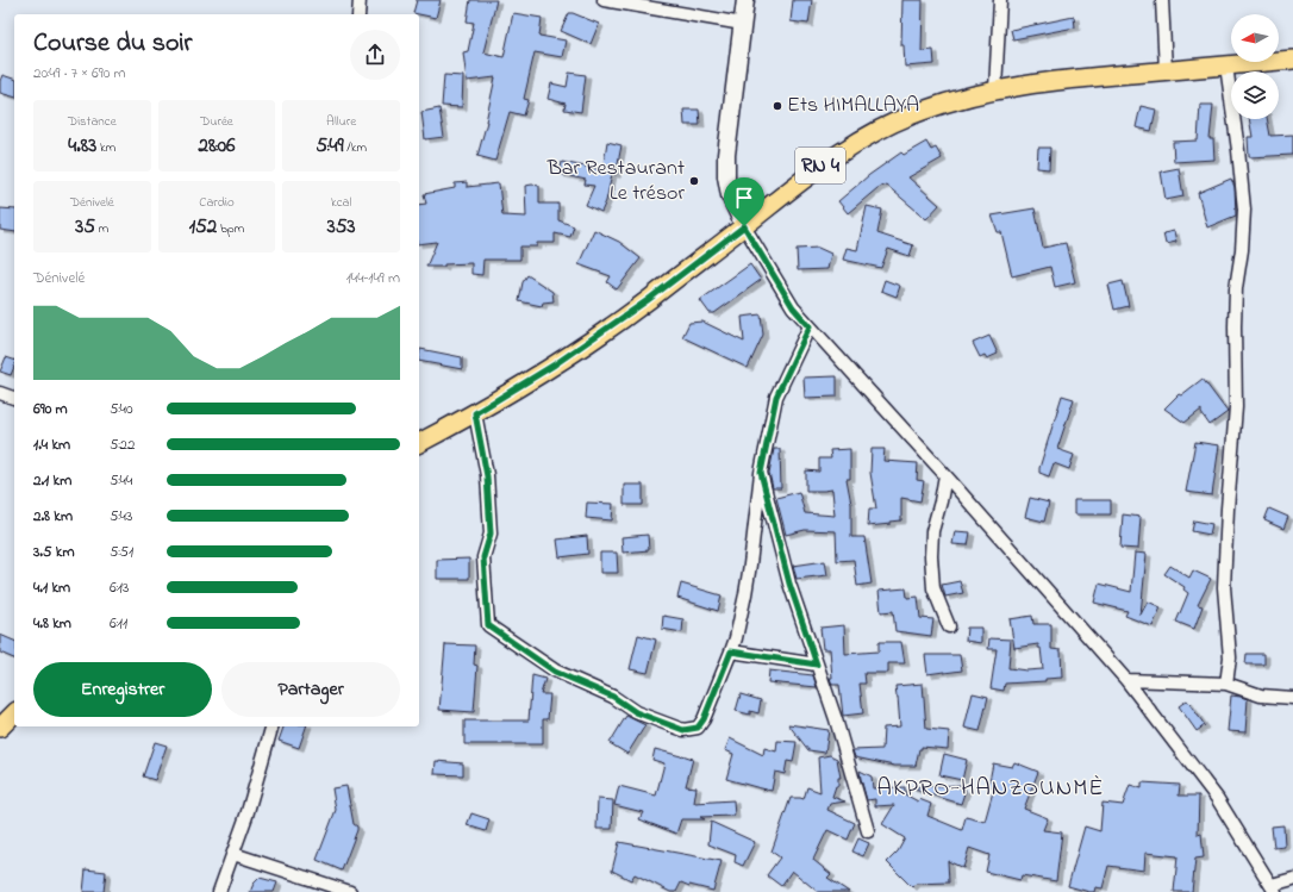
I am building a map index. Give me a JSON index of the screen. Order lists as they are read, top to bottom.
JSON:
{
  "streets": {
    "main road": ["RN 4"]
  },
  "districts": ["AKPRO-HANZOUNMÈ"],
  "places": ["Ets HIMALLAYA", "Bar Restaurant Le trésor"],
  "north": "left",
  "page": {
    "heading": ["Course du soir", "20:49 · 7 × 690 m"],
    "stats": [
      ["Distance", "4.83 km"],
      ["Durée", "28:06"],
      ["Allure", "5:49 /km"],
      ["Dénivelé", "35 m"],
      ["Cardio", "152 bpm"],
      ["kcal", "353"]
    ],
    "chart": ["Dénivelé", "144–149 m"],
    "list": [
      {
        "name": "690 m",
        "note": "5:40"
      },
      {
        "name": "1.4 km",
        "note": "5:22"
      },
      {
        "name": "2.1 km",
        "note": "5:44"
      },
      {
        "name": "2.8 km",
        "note": "5:43"
      },
      {
        "name": "3.5 km",
        "note": "5:51"
      },
      {
        "name": "4.1 km",
        "note": "6:13"
      },
      {
        "name": "4.8 km",
        "note": "6:11"
      }
    ],
    "buttons": ["Enregistrer", "Partager"]
  }
}
